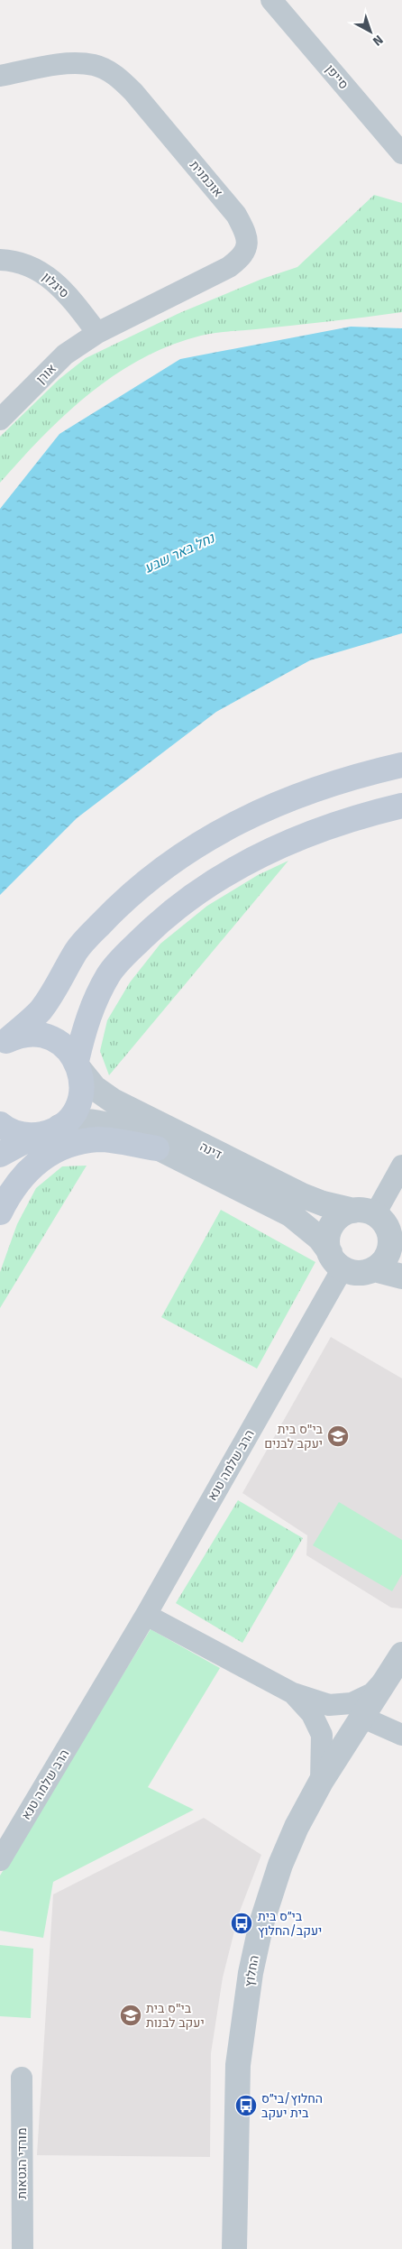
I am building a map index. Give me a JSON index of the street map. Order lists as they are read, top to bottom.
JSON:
{
  "streets": {
    "street": [
      "סייפן",
      "אוכמנית",
      "סיגלון",
      "אורן",
      "דינה",
      "הרב שלמה טנא",
      "החלוץ",
      "מורדי הגטאות"
    ]
  },
  "crossings": [
    ["אוכמנית", "סיגלון"],
    ["אוכמנית", "אורן"],
    ["סיגלון", "אורן"],
    ["דינה", "הרב שלמה טנא"]
  ],
  "water": ["נחל באר שבע"],
  "places": {
    "school or university": ["בי\"ס בית יעקב לבנים", "בי\"ס בית יעקב לבנות"],
    "bus stop": ["בי״ס בית יעקב/החלוץ", "החלוץ/בי״ס בית יעקב"]
  },
  "north": "bottom right"
}
